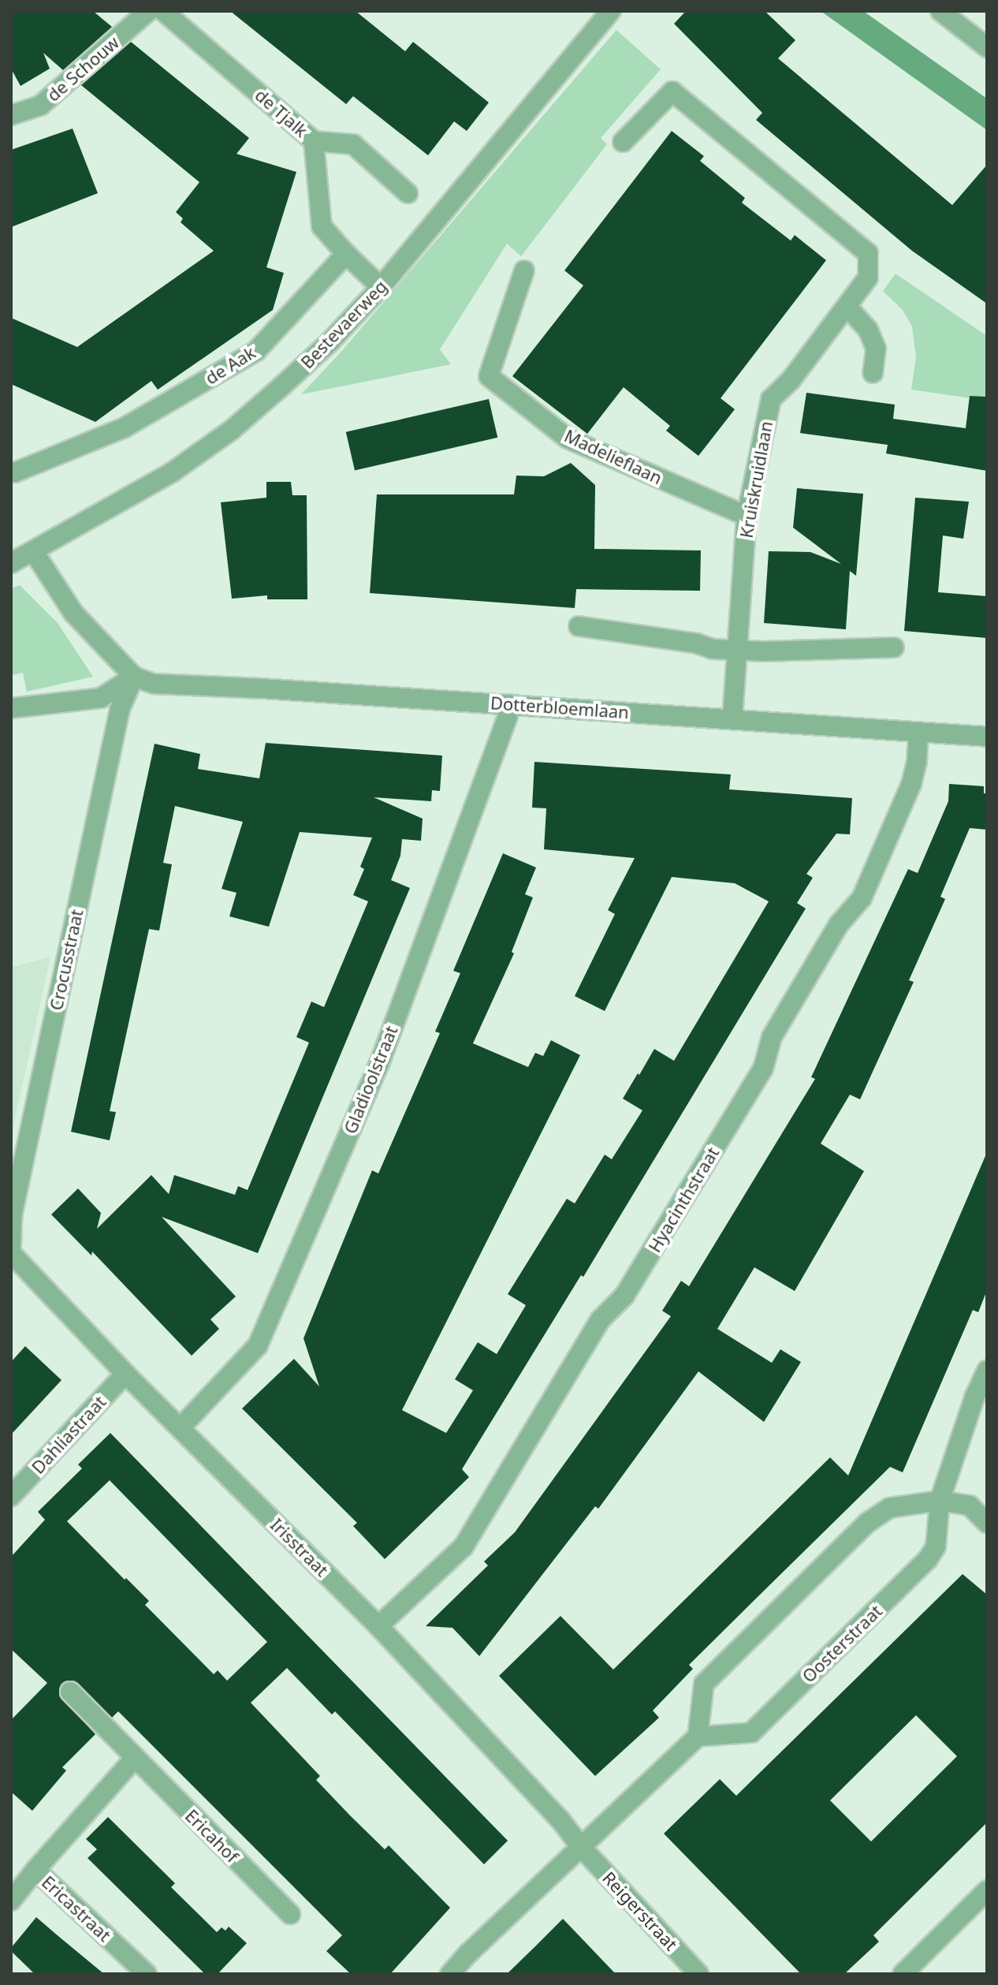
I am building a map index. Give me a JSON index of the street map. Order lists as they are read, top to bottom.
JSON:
{
  "streets": {
    "street": [
      "de Schouw",
      "de Tjalk",
      "Bestevaerweg",
      "de Aak",
      "Madelieflaan",
      "Kruiskruidlaan",
      "Dotterbloemlaan",
      "Crocusstraat",
      "Gladioolstraat",
      "Hyacinthstraat",
      "Dahliastraat",
      "Irisstraat",
      "Oosterstraat",
      "Ericahof",
      "Ericastraat",
      "Reigerstraat"
    ]
  },
  "crossings": [
    ["Madelieflaan", "Kruiskruidlaan"],
    ["Kruiskruidlaan", "Dotterbloemlaan"],
    ["Dotterbloemlaan", "Crocusstraat"],
    ["Dotterbloemlaan", "Gladioolstraat"],
    ["Dotterbloemlaan", "Hyacinthstraat"],
    ["Gladioolstraat", "Irisstraat"],
    ["Hyacinthstraat", "Irisstraat"],
    ["Dahliastraat", "Irisstraat"],
    ["Irisstraat", "Reigerstraat"]
  ]
}
